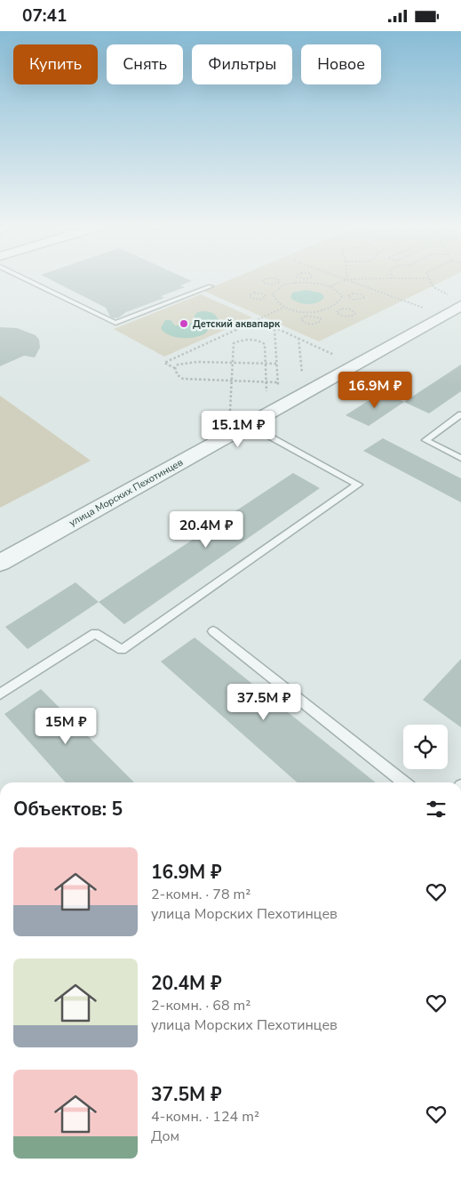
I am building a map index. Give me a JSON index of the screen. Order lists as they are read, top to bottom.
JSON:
{
  "streets": {
    "street": ["улица Морских Пехотинцев"]
  },
  "places": ["Детский аквапарк"],
  "page": {
    "status": "07:41",
    "chip": [
      "Купить",
      "Снять",
      "Фильтры",
      "Новое"
    ],
    "price": [
      "16.9M ₽",
      "15.1M ₽",
      "20.4M ₽",
      "37.5M ₽",
      "15M ₽"
    ],
    "heading": "Объектов: 5",
    "list": [
      {
        "name": "16.9M ₽",
        "note": "2-комн. · 78 m² · улица Морских Пехотинцев"
      },
      {
        "name": "20.4M ₽",
        "note": "2-комн. · 68 m² · улица Морских Пехотинцев"
      },
      {
        "name": "37.5M ₽",
        "note": "4-комн. · 124 m² · Дом"
      }
    ]
  }
}
